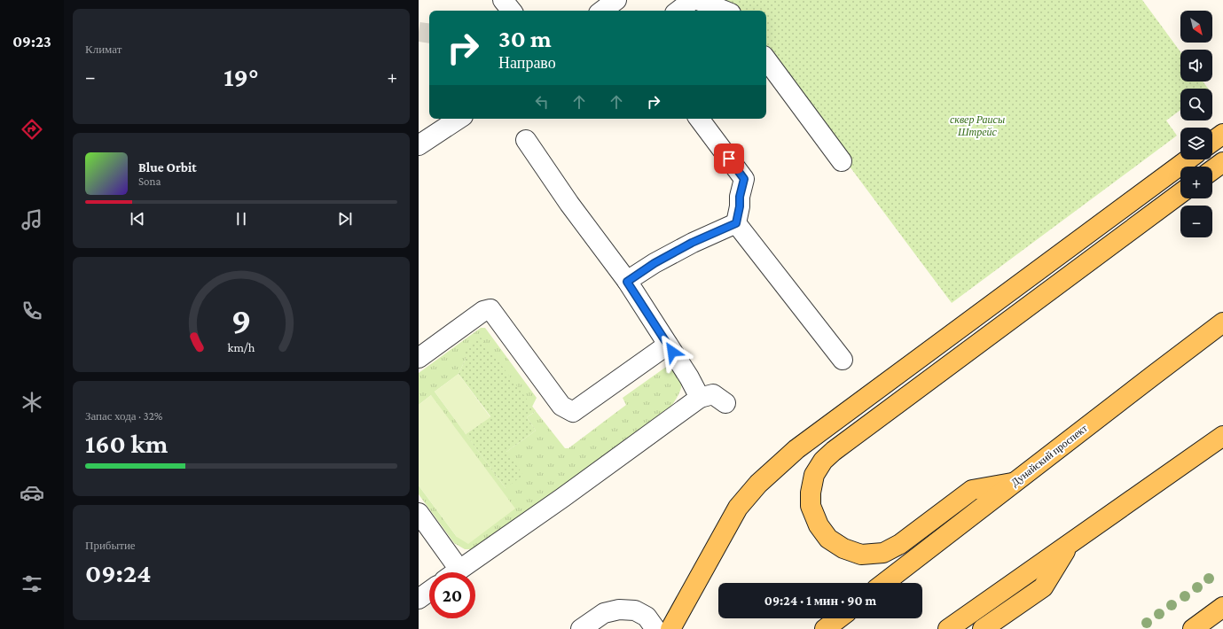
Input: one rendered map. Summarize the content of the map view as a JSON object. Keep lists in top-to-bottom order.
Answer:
{
  "streets": {
    "main road": ["Дунайский проспект"]
  },
  "parks": ["сквер Раисы Штрейс"],
  "north": "bottom right",
  "page": {
    "tabs": "09:23",
    "tile": [
      "Климат",
      ["Запас хода · 32%", "160 km"],
      ["Прибытие", "09:24"]
    ],
    "map_buttons": ["+", "−"],
    "turn": ["30 m", "Направо"],
    "heat": ["−", "19°", "+"],
    "song": ["Blue Orbit", "Sona"],
    "limit": "20",
    "trip": "09:24 · 1 мин · 90 m",
    "gauge": ["9", "km/h"]
  }
}
